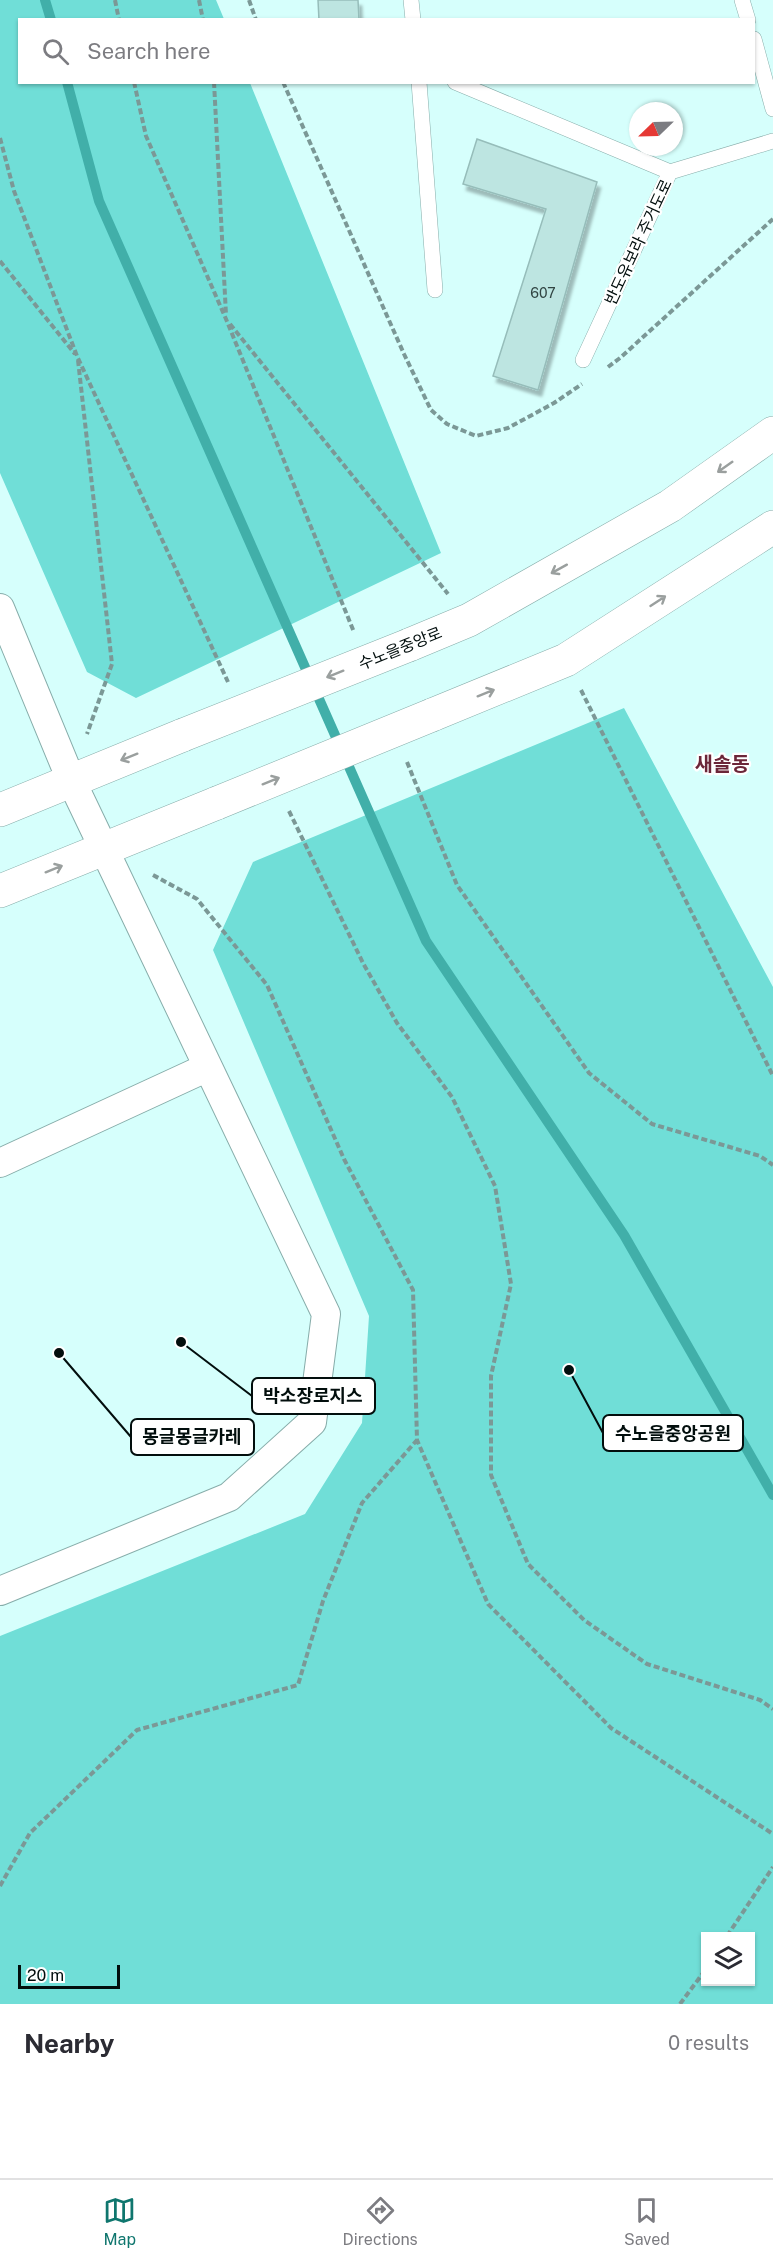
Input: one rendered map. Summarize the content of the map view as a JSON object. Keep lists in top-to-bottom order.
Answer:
{
  "streets": {
    "main road": ["수노을중앙로"],
    "lane": ["반도유보라 주거도로"]
  },
  "districts": ["새솔동"],
  "places": ["박소장로지스", "몽글몽글카레", "수노을중앙공원"],
  "house_numbers": ["607"],
  "scale_bar": "20 m",
  "north": "bottom left",
  "page": {
    "search": "Search here",
    "scale": "20 m",
    "heading": ["Nearby", "0 results"],
    "nav": ["Map", "Directions", "Saved"]
  }
}
